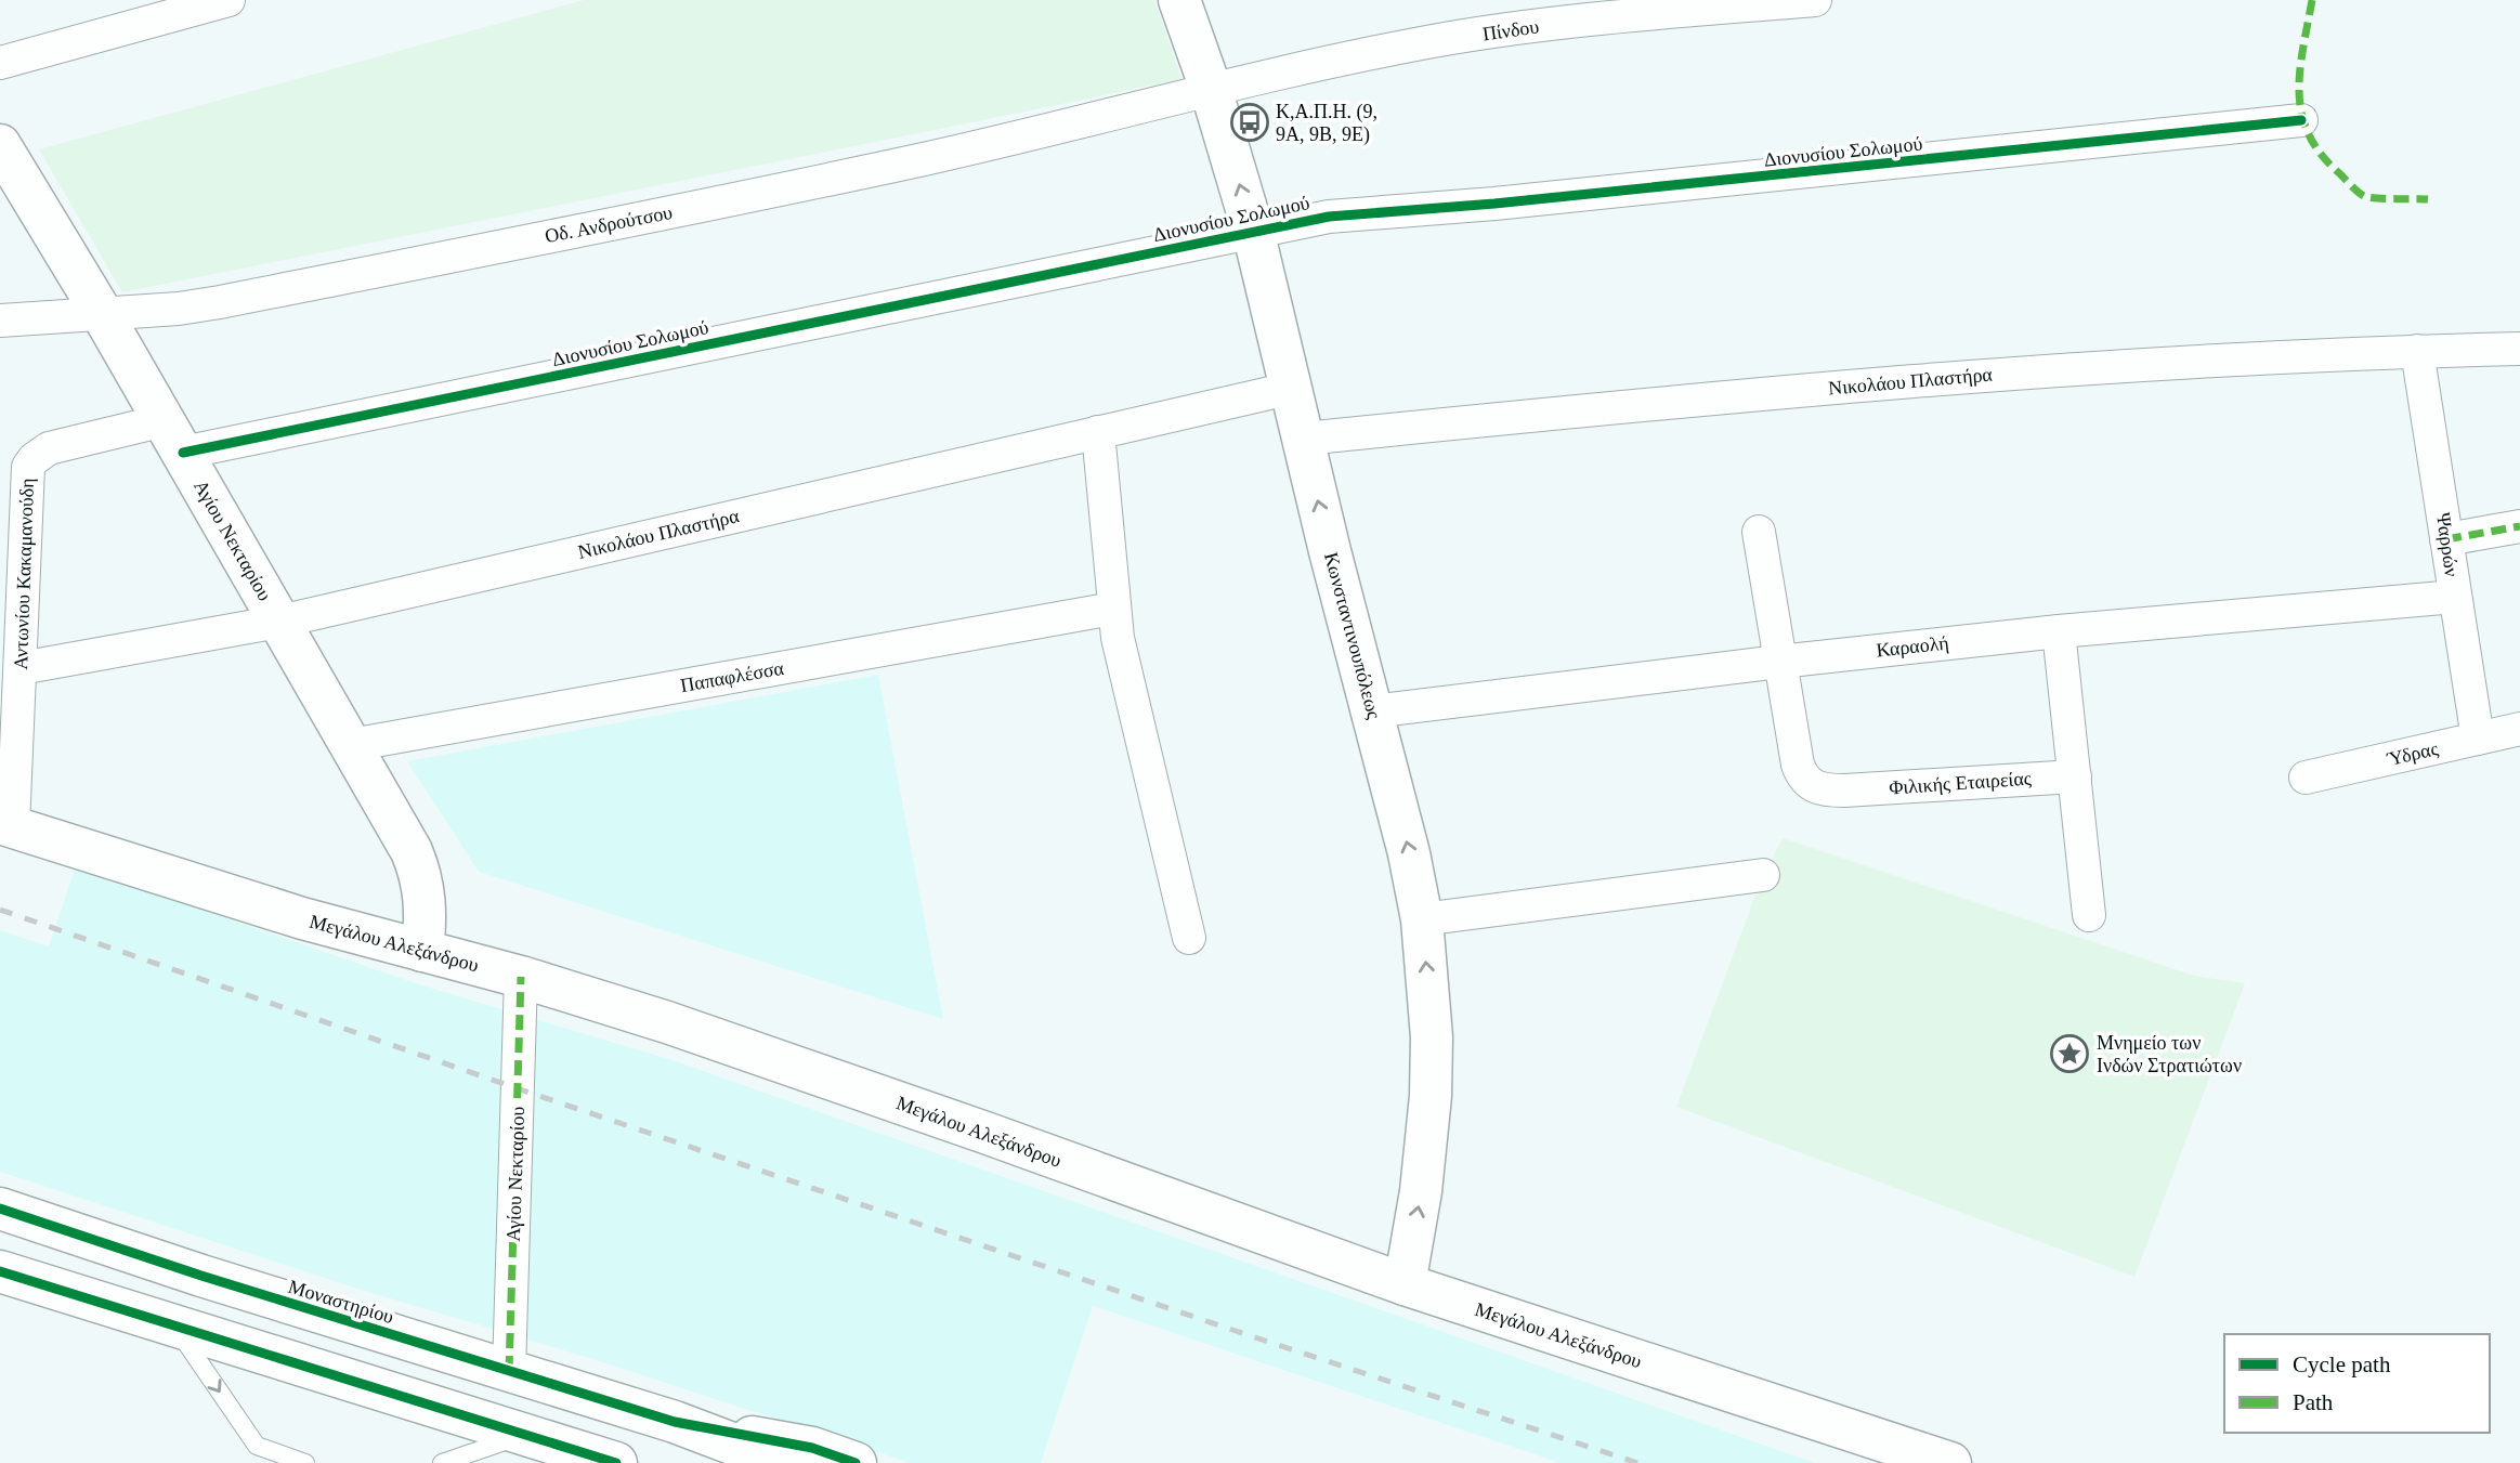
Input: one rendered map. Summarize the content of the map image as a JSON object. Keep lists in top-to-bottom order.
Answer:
{
  "streets": {
    "street": [
      "Πίνδου",
      "Διονυσίου Σολωμού",
      "Οδ. Ανδρούτσου",
      "Νικολάου Πλαστήρα",
      "Αγίου Νεκταρίου",
      "Ψαρρών",
      "Αντωνίου Κακαμανούδη",
      "Κωνσταντινουπόλεως",
      "Καραολή",
      "Παπαφλέσσα",
      "Ύδρας",
      "Φιλικής Εταιρείας",
      "Μεγάλου Αλεξάνδρου",
      "Μοναστηρίου"
    ]
  },
  "crossings": [
    ["Πίνδου", "Οδ. Ανδρούτσου"],
    ["Πίνδου", "Κωνσταντινουπόλεως"],
    ["Διονυσίου Σολωμού", "Αγίου Νεκταρίου"],
    ["Διονυσίου Σολωμού", "Αντωνίου Κακαμανούδη"],
    ["Διονυσίου Σολωμού", "Κωνσταντινουπόλεως"],
    ["Οδ. Ανδρούτσου", "Αγίου Νεκταρίου"],
    ["Οδ. Ανδρούτσου", "Κωνσταντινουπόλεως"],
    ["Νικολάου Πλαστήρα", "Αγίου Νεκταρίου"],
    ["Νικολάου Πλαστήρα", "Ψαρρών"],
    ["Νικολάου Πλαστήρα", "Αντωνίου Κακαμανούδη"],
    ["Νικολάου Πλαστήρα", "Κωνσταντινουπόλεως"],
    ["Αγίου Νεκταρίου", "Αντωνίου Κακαμανούδη"],
    ["Αγίου Νεκταρίου", "Παπαφλέσσα"],
    ["Αγίου Νεκταρίου", "Μεγάλου Αλεξάνδρου"],
    ["Αγίου Νεκταρίου", "Μοναστηρίου"],
    ["Ψαρρών", "Καραολή"],
    ["Ψαρρών", "Ύδρας"],
    ["Αντωνίου Κακαμανούδη", "Μεγάλου Αλεξάνδρου"],
    ["Κωνσταντινουπόλεως", "Καραολή"],
    ["Κωνσταντινουπόλεως", "Μεγάλου Αλεξάνδρου"],
    ["Καραολή", "Φιλικής Εταιρείας"]
  ],
  "places": {
    "bus stop": ["Κ,Α.Π.Η. (9, 9Α, 9Β, 9Ε)"],
    "place": ["Μνημείο των Ινδών Στρατιώτων"]
  },
  "legend": ["Cycle path", "Path"]
}
